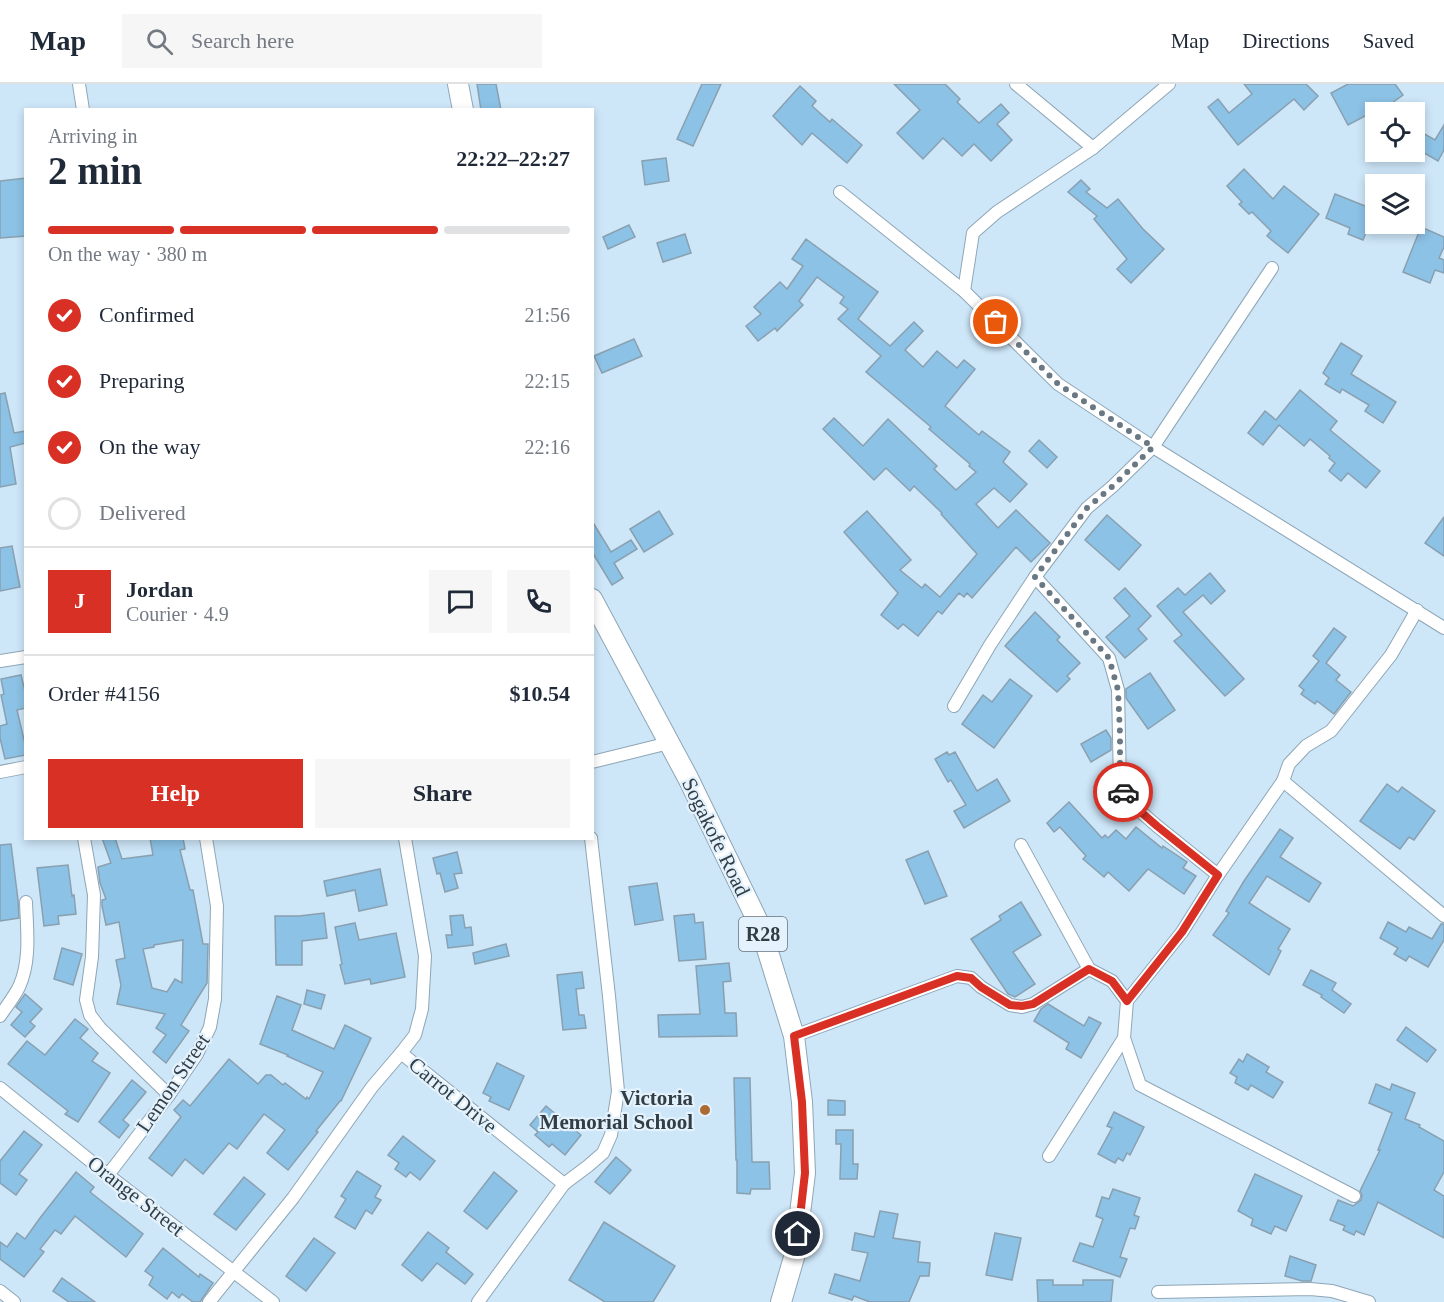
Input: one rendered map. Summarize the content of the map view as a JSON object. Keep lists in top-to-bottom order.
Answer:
{
  "streets": {
    "main road": ["Sogakofe Road", "R28"],
    "street": ["Lemon Street", "Carrot Drive", "Orange Street"]
  },
  "crossings": [
    ["Lemon Street", "Orange Street"]
  ],
  "places": ["Victoria Memorial School"],
  "page": {
    "header": "Map",
    "search": "Search here",
    "nav": ["Map", "Directions", "Saved"],
    "heading": ["2 min", "Arriving in", "22:22–22:27"],
    "panel": [
      "Jordan",
      "Courier · 4.9",
      "Order #4156",
      "$10.54"
    ],
    "bar": "On the way · 380 m",
    "list": [
      ["Confirmed", "21:56"],
      ["Preparing", "22:15"],
      ["On the way", "22:16"],
      "Delivered"
    ],
    "round": "J",
    "buttons": ["Help", "Share"]
  }
}
